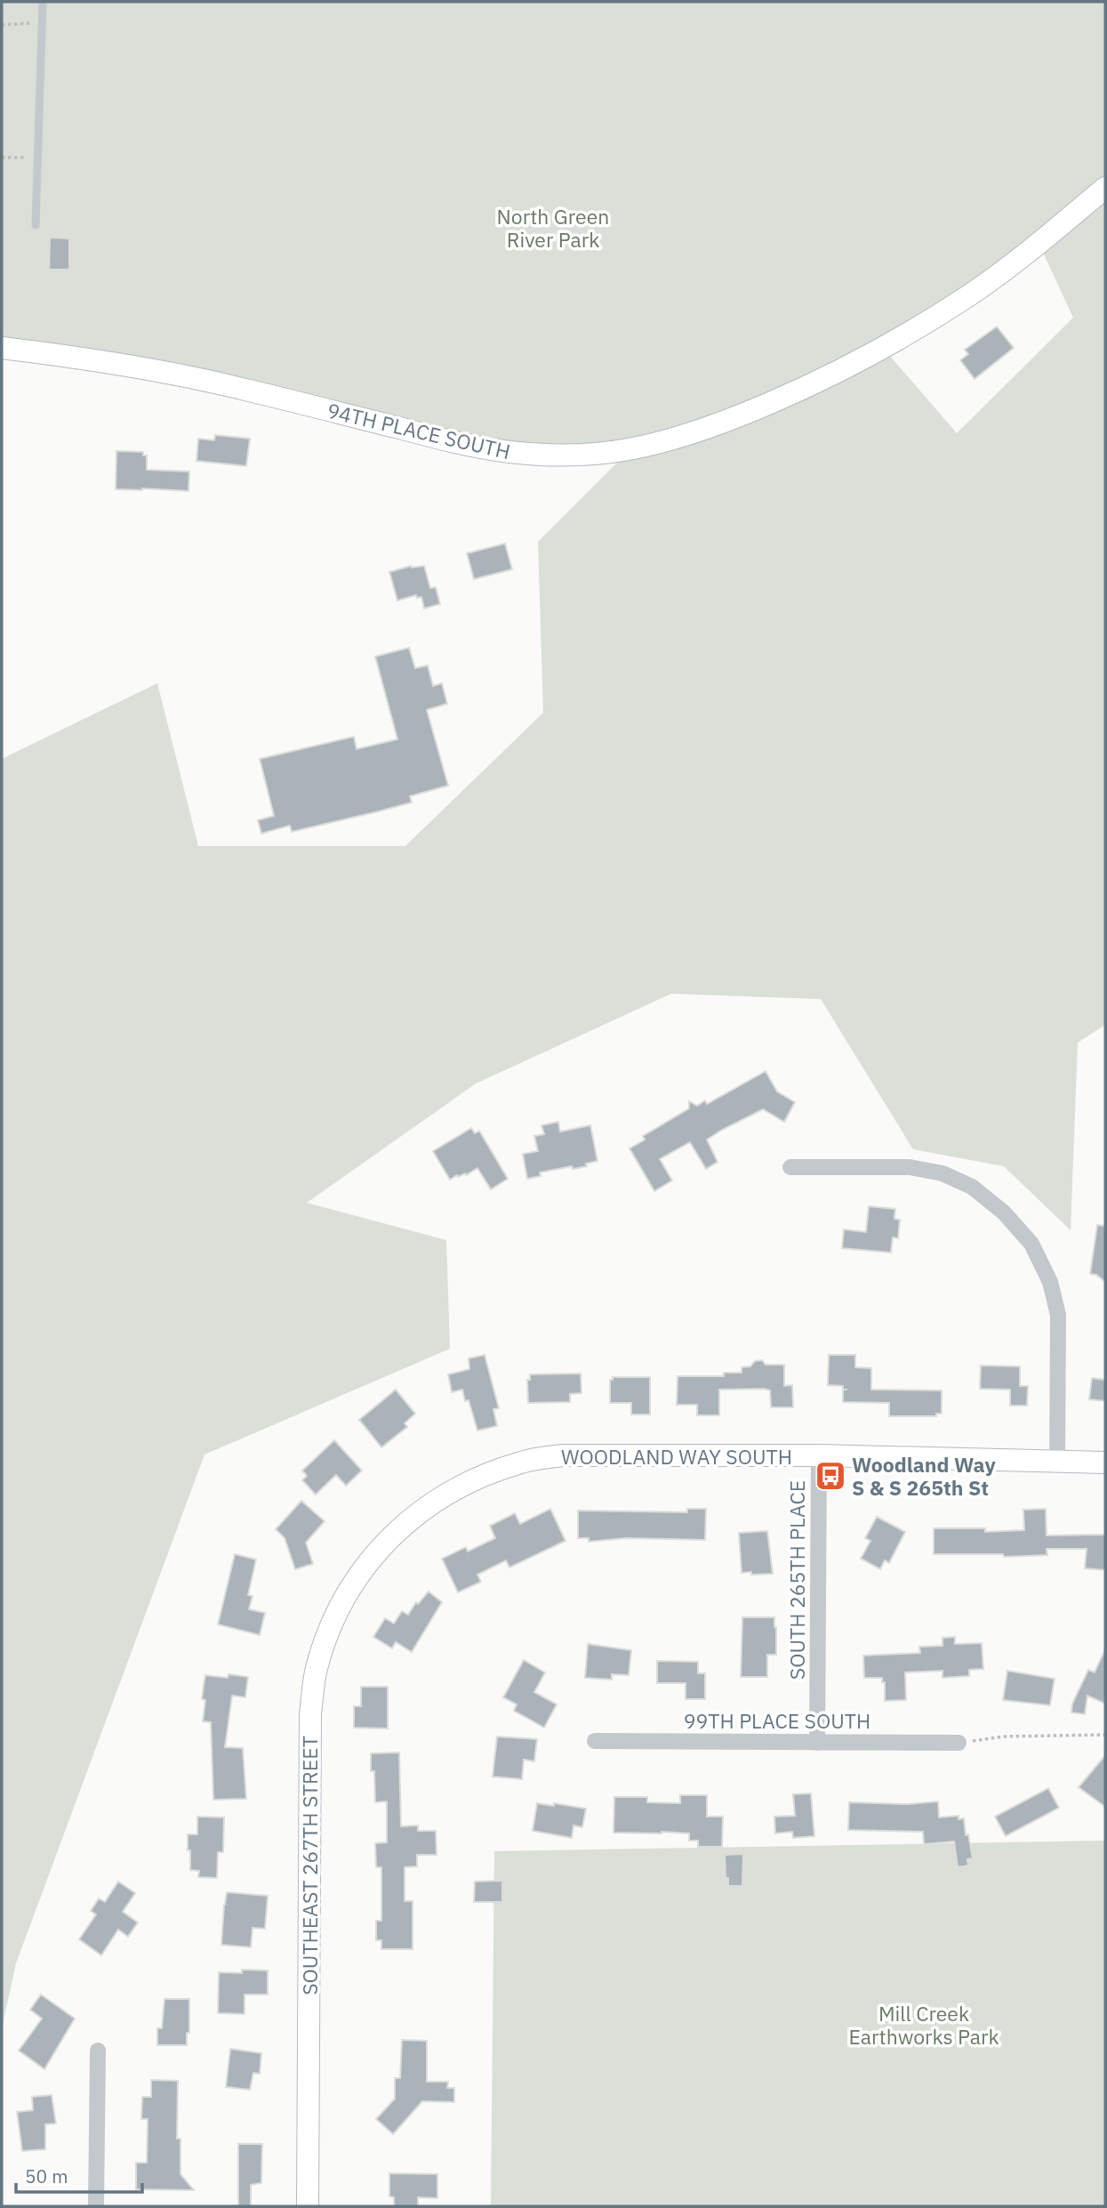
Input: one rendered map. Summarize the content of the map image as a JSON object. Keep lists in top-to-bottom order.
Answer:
{
  "streets": {
    "street": [
      "94TH PLACE SOUTH",
      "WOODLAND WAY SOUTH",
      "SOUTH 265TH PLACE",
      "99TH PLACE SOUTH",
      "SOUTHEAST 267TH STREET"
    ]
  },
  "crossings": [
    ["WOODLAND WAY SOUTH", "SOUTH 265TH PLACE"],
    ["WOODLAND WAY SOUTH", "SOUTHEAST 267TH STREET"],
    ["SOUTH 265TH PLACE", "99TH PLACE SOUTH"]
  ],
  "parks": ["North Green River Park", "Mill Creek Earthworks Park"],
  "places": {
    "bus stop": ["Woodland Way S & S 265th St"]
  },
  "scale_bar": "50 m"
}
